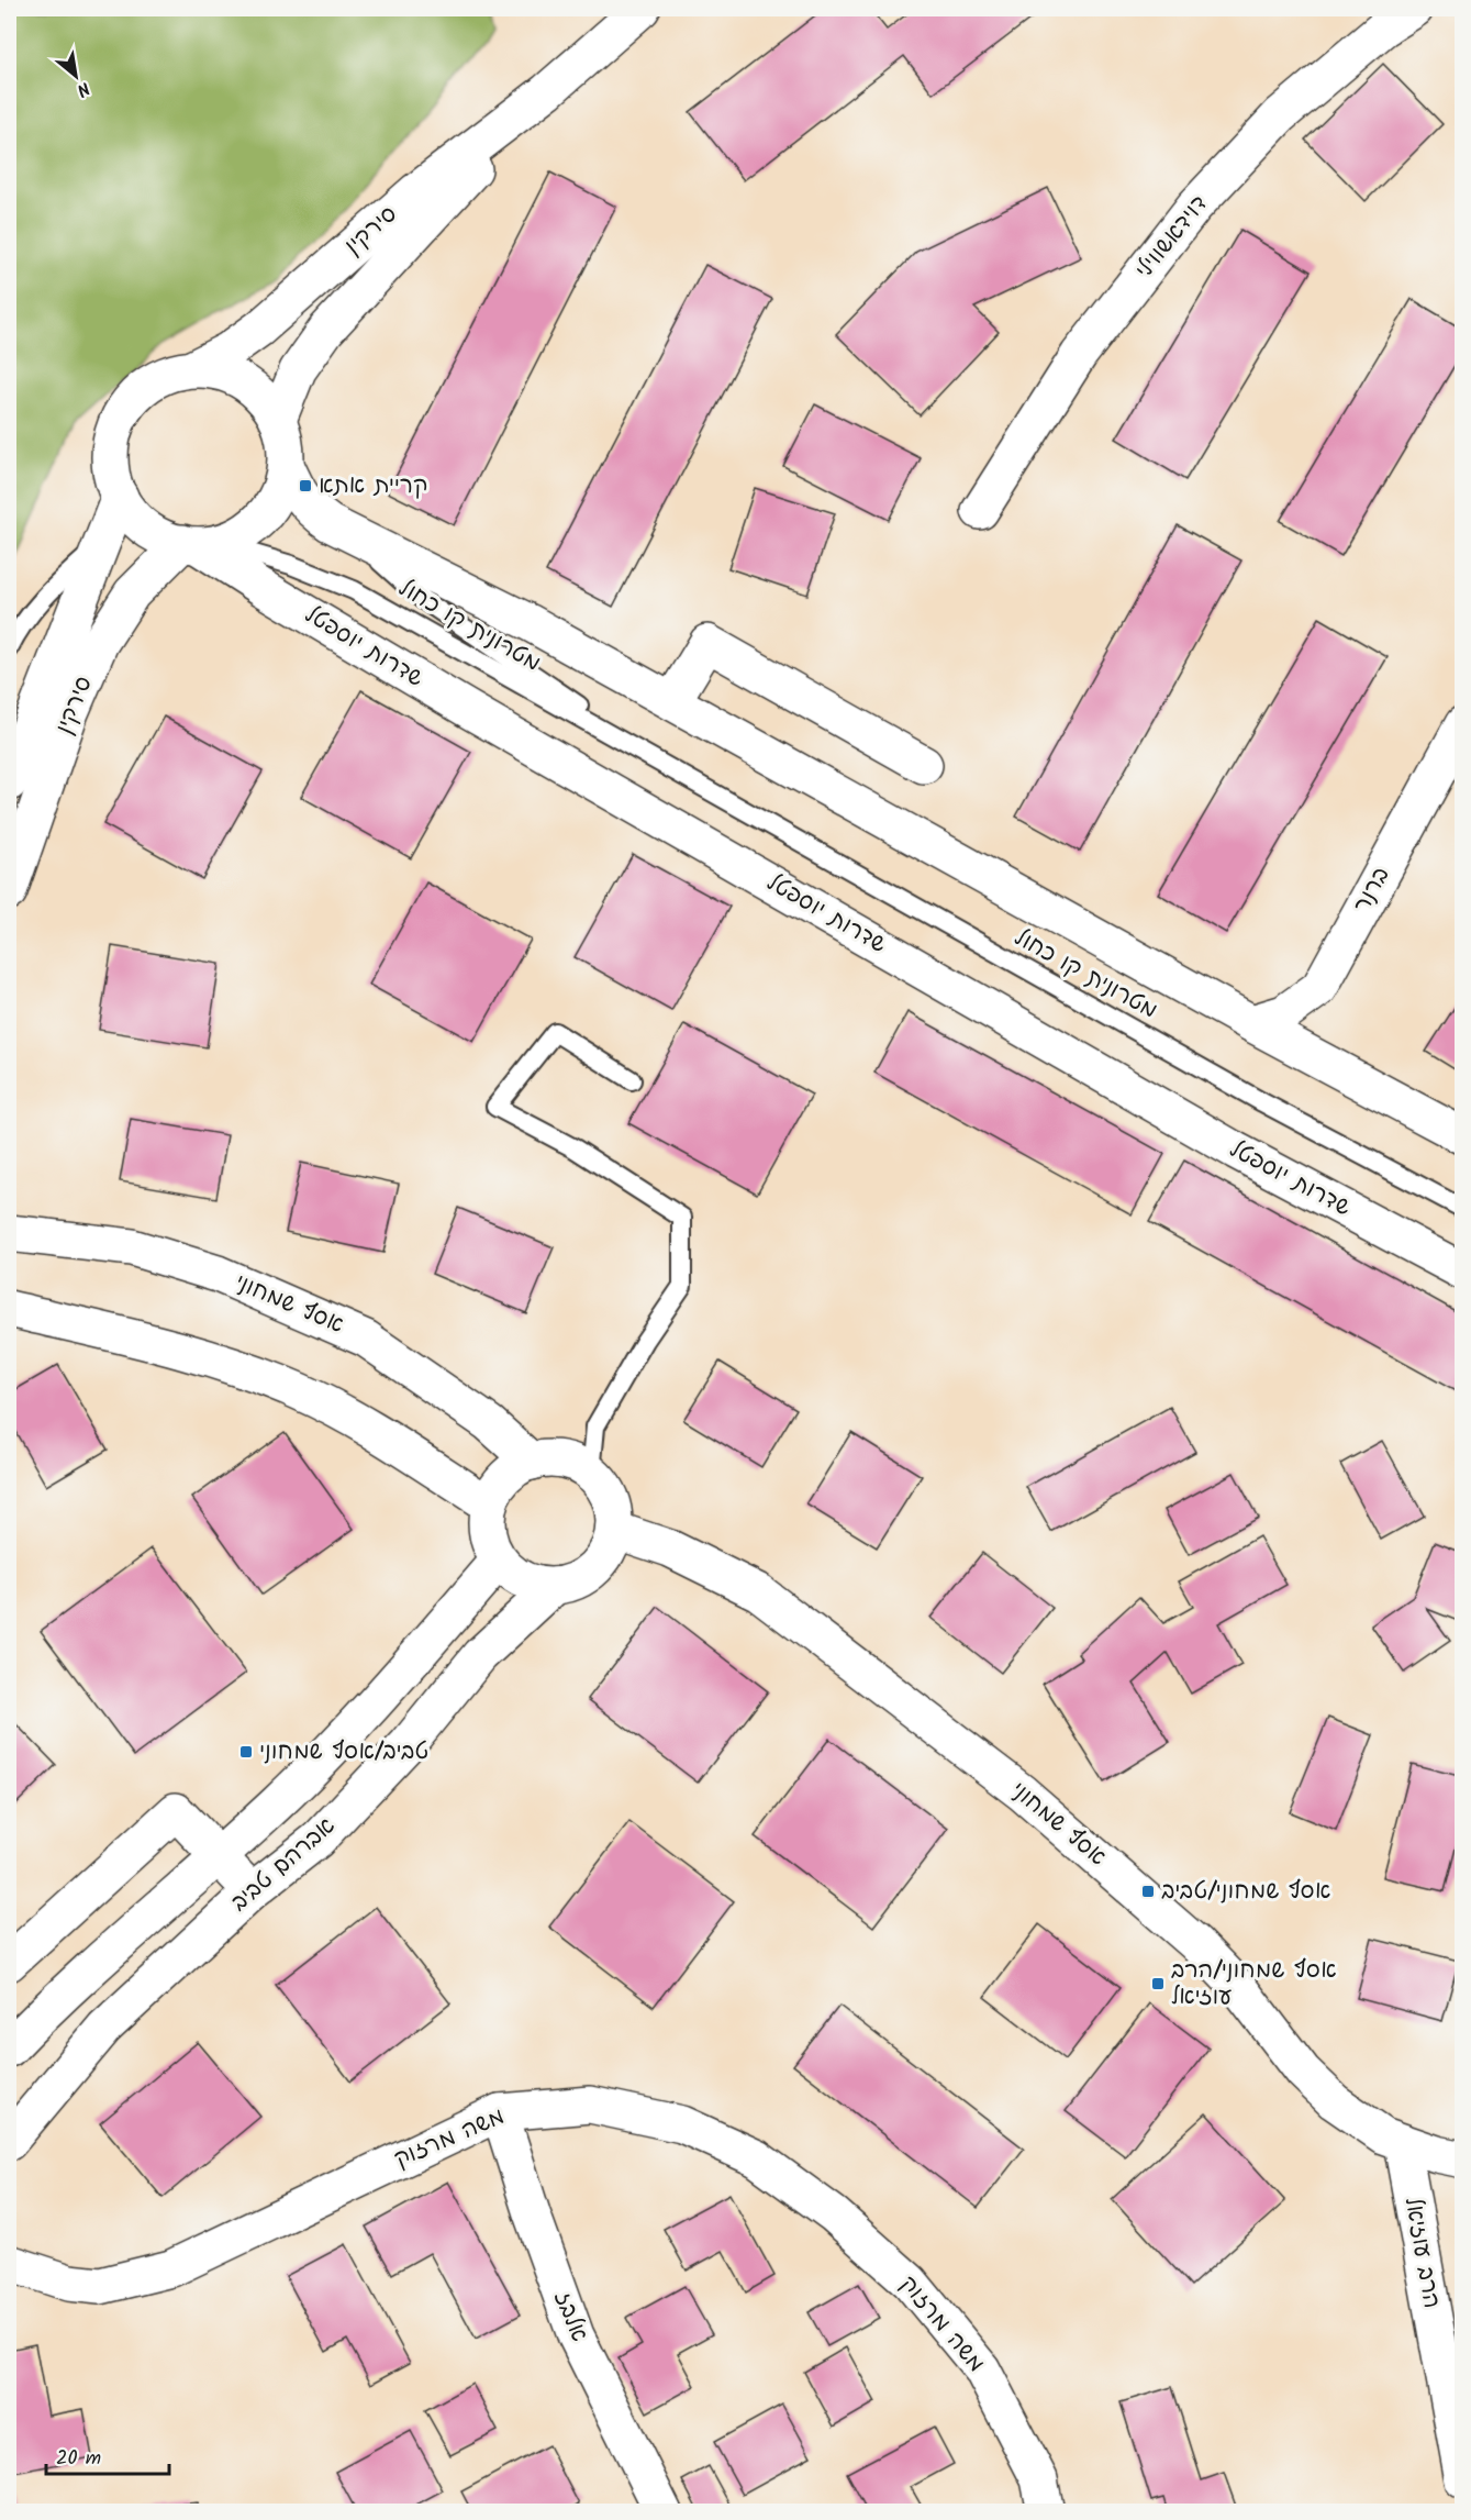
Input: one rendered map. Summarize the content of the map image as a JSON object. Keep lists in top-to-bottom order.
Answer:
{
  "streets": {
    "street": [
      "סירקין",
      "דוידאשווילי",
      "שדרות יוספטל",
      "ברנר",
      "אסף שמחוני",
      "אברהם טביב",
      "משה מרזוק",
      "הרב עוזיאל",
      "אלבז"
    ],
    "lane": ["מטרונית קו כחול"]
  },
  "crossings": [
    ["סירקין", "מטרונית קו כחול"],
    ["סירקין", "שדרות יוספטל"],
    ["מטרונית קו כחול", "שדרות יוספטל"],
    ["אסף שמחוני", "אברהם טביב"],
    ["אסף שמחוני", "הרב עוזיאל"],
    ["משה מרזוק", "אלבז"]
  ],
  "places": {
    "transit": [
      "קריית אתא",
      "טביב/אסף שמחוני",
      "אסף שמחוני/טביב",
      "אסף שמחוני/הרב עוזיאל"
    ]
  },
  "scale_bar": "20 m",
  "north": "bottom right"
}
